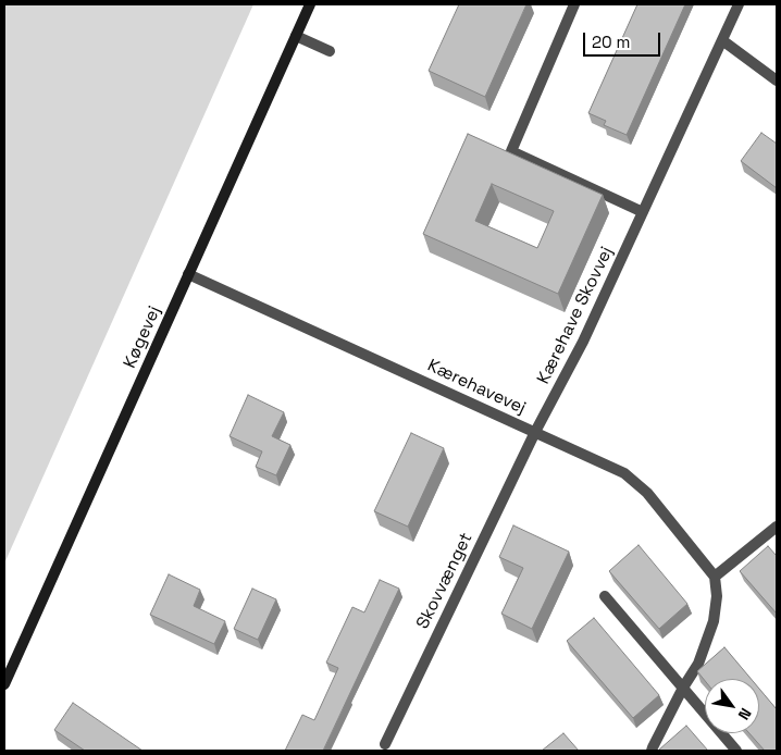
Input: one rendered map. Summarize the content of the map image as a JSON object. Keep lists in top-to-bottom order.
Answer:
{
  "streets": {
    "main road": ["Køgevej"],
    "street": ["Kærehave Skovvej", "Kærehavevej", "Skovvænget"]
  },
  "crossings": [
    ["Kærehave Skovvej", "Kærehavevej"],
    ["Kærehave Skovvej", "Skovvænget"],
    ["Køgevej", "Kærehavevej"],
    ["Kærehavevej", "Skovvænget"]
  ],
  "scale_bar": "20 m",
  "north": "bottom right"
}
